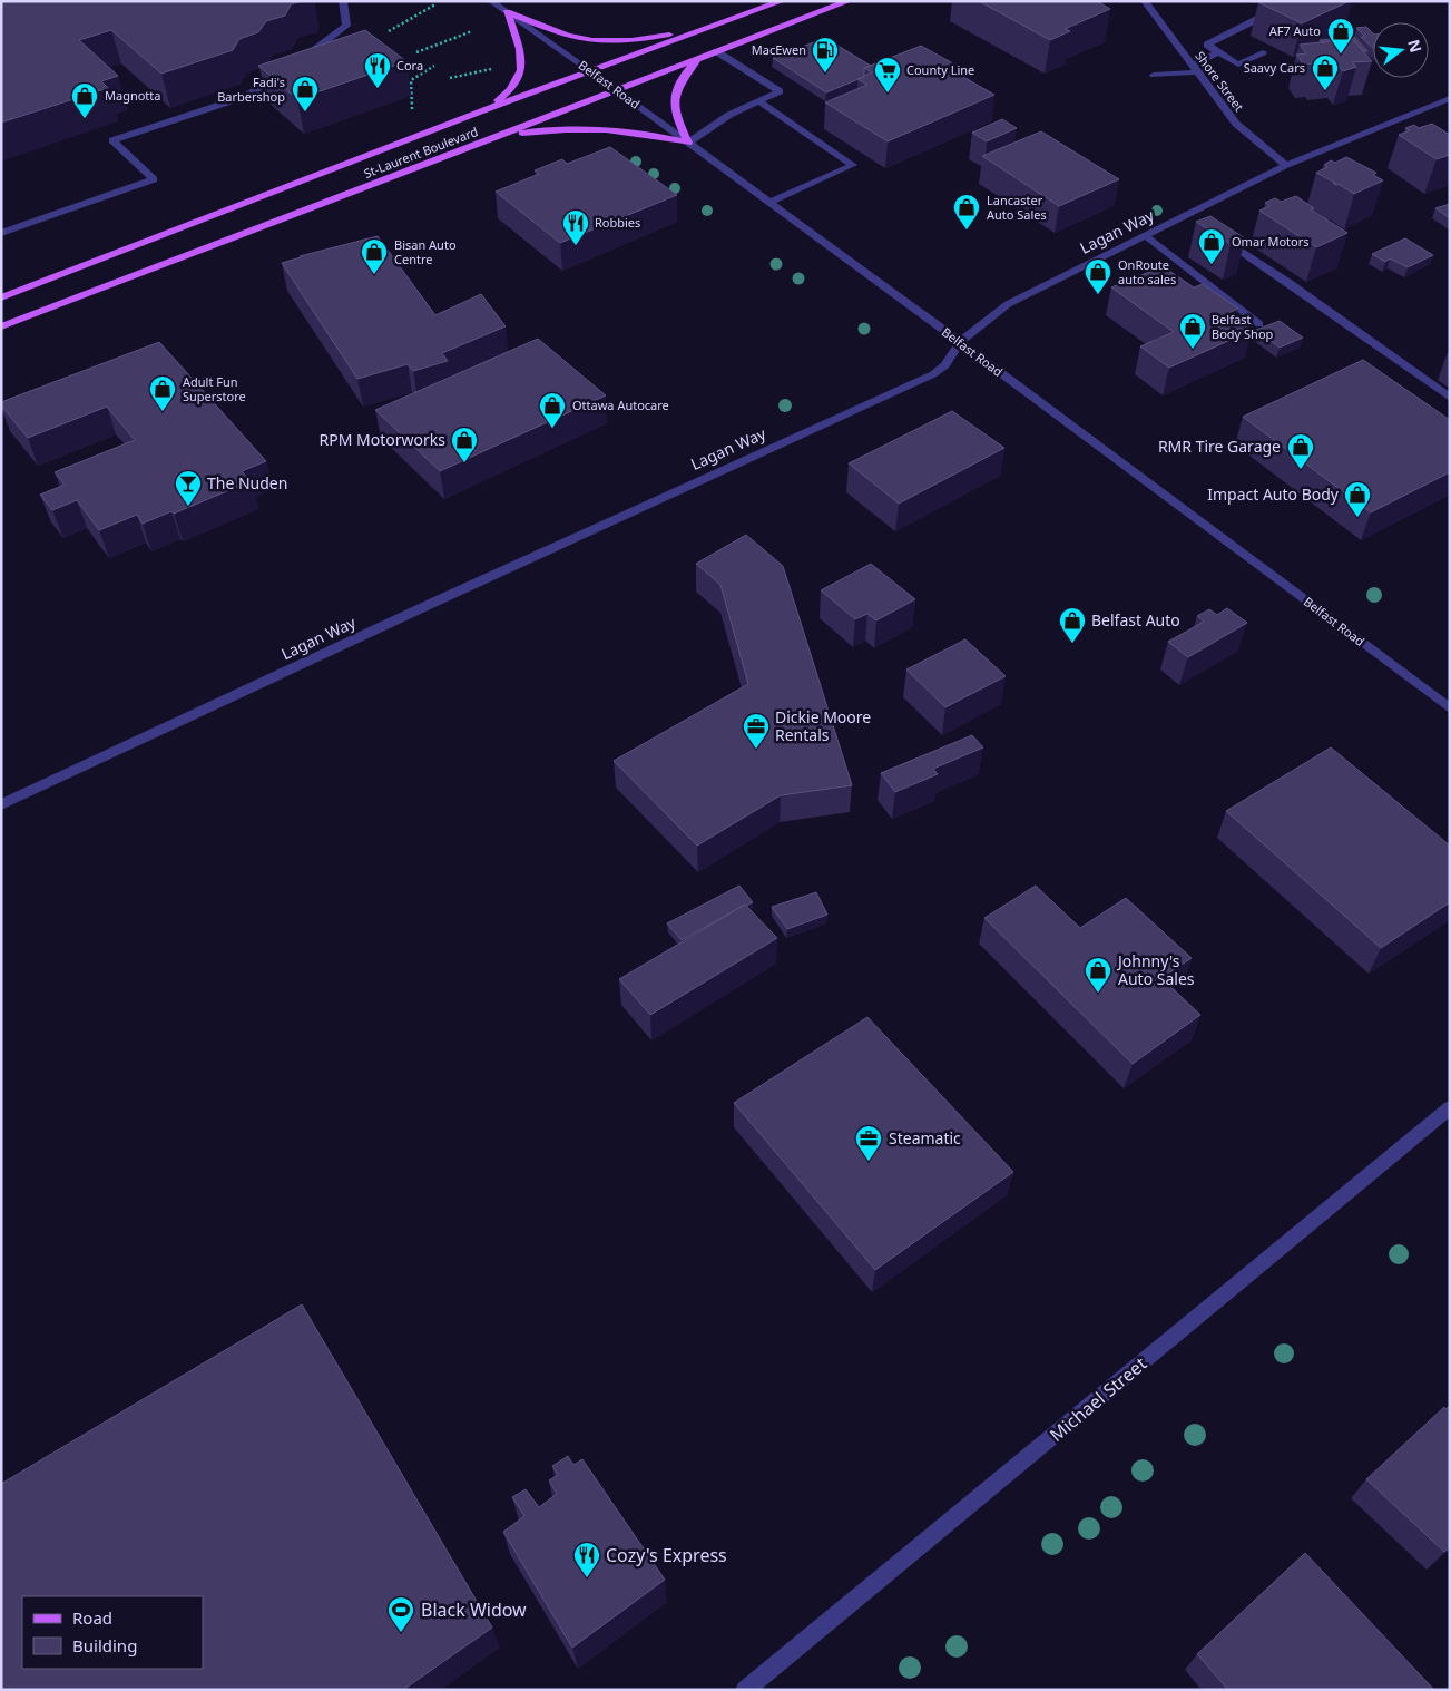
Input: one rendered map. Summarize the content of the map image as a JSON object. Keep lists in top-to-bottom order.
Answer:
{
  "streets": {
    "main road": ["St-Laurent Boulevard"],
    "street": [
      "Shore Street",
      "Belfast Road",
      "Lagan Way",
      "Michael Street"
    ]
  },
  "crossings": [
    ["Shore Street", "Lagan Way"],
    ["Belfast Road", "St-Laurent Boulevard"],
    ["Belfast Road", "Lagan Way"]
  ],
  "places": {
    "shop": [
      "AF7 Auto",
      "Saavy Cars",
      "Fadi's Barbershop",
      "Magnotta",
      "Lancaster Auto Sales",
      "Omar Motors",
      "Bisan Auto Centre",
      "OnRoute auto sales",
      "Belfast Body Shop",
      "Adult Fun Superstore",
      "Ottawa Autocare",
      "RPM Motorworks",
      "RMR Tire Garage",
      "Impact Auto Body",
      "Belfast Auto",
      "Johnny's Auto Sales"
    ],
    "fuel station": ["MacEwen"],
    "restaurant": ["Cora", "Robbies", "Cozy's Express"],
    "supermarket": ["County Line"],
    "bar": ["The Nuden"],
    "office": ["Dickie Moore Rentals", "Steamatic"],
    "sports": ["Black Widow"]
  },
  "legend": ["Road", "Building"],
  "north": "right"
}
